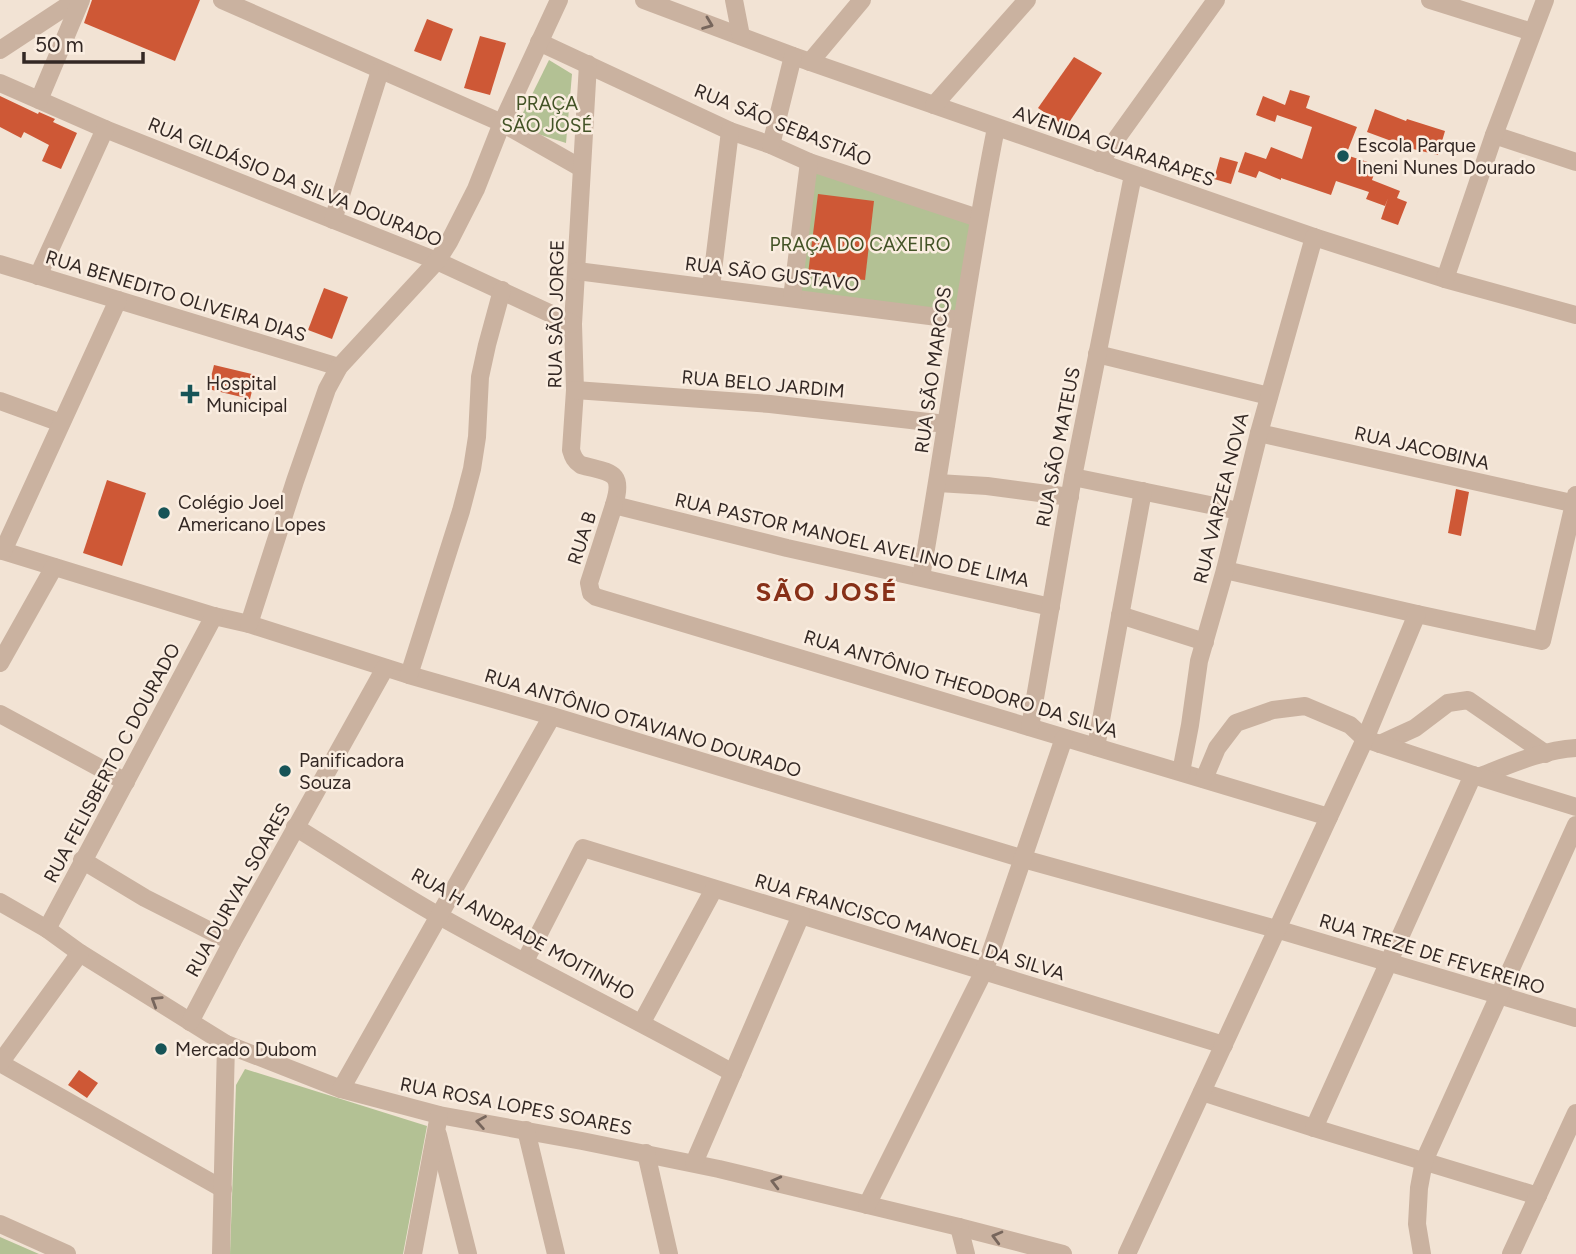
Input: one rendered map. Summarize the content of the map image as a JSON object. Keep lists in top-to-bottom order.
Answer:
{
  "streets": {
    "street": [
      "RUA SÃO SEBASTIÃO",
      "AVENIDA GUARARAPES",
      "RUA GILDÁSIO DA SILVA DOURADO",
      "RUA SÃO GUSTAVO",
      "RUA BENEDITO OLIVEIRA DIAS",
      "RUA SÃO JORGE",
      "RUA SÃO MARCOS",
      "RUA BELO JARDIM",
      "RUA SÃO MATEUS",
      "RUA JACOBINA",
      "RUA VARZEA NOVA",
      "RUA B",
      "RUA PASTOR MANOEL AVELINO DE LIMA",
      "RUA ANTÔNIO THEODORO DA SILVA",
      "RUA ANTÔNIO OTAVIANO DOURADO",
      "RUA FELISBERTO C DOURADO",
      "RUA DURVAL SOARES",
      "RUA FRANCISCO MANOEL DA SILVA",
      "RUA H ANDRADE MOITINHO",
      "RUA TREZE DE FEVEREIRO",
      "RUA ROSA LOPES SOARES"
    ]
  },
  "crossings": [
    ["RUA SÃO SEBASTIÃO", "RUA SÃO JORGE"],
    ["RUA SÃO SEBASTIÃO", "RUA SÃO MARCOS"],
    ["AVENIDA GUARARAPES", "RUA SÃO MARCOS"],
    ["AVENIDA GUARARAPES", "RUA SÃO MATEUS"],
    ["AVENIDA GUARARAPES", "RUA VARZEA NOVA"],
    ["RUA GILDÁSIO DA SILVA DOURADO", "RUA SÃO JORGE"],
    ["RUA SÃO GUSTAVO", "RUA SÃO JORGE"],
    ["RUA SÃO GUSTAVO", "RUA SÃO MARCOS"],
    ["RUA SÃO JORGE", "RUA BELO JARDIM"],
    ["RUA SÃO JORGE", "RUA B"],
    ["RUA SÃO JORGE", "RUA PASTOR MANOEL AVELINO DE LIMA"],
    ["RUA SÃO MARCOS", "RUA BELO JARDIM"],
    ["RUA SÃO MARCOS", "RUA PASTOR MANOEL AVELINO DE LIMA"],
    ["RUA SÃO MATEUS", "RUA PASTOR MANOEL AVELINO DE LIMA"],
    ["RUA SÃO MATEUS", "RUA ANTÔNIO THEODORO DA SILVA"],
    ["RUA JACOBINA", "RUA VARZEA NOVA"],
    ["RUA VARZEA NOVA", "RUA ANTÔNIO THEODORO DA SILVA"],
    ["RUA B", "RUA PASTOR MANOEL AVELINO DE LIMA"],
    ["RUA B", "RUA ANTÔNIO THEODORO DA SILVA"],
    ["RUA ANTÔNIO OTAVIANO DOURADO", "RUA FELISBERTO C DOURADO"],
    ["RUA ANTÔNIO OTAVIANO DOURADO", "RUA DURVAL SOARES"],
    ["RUA ANTÔNIO OTAVIANO DOURADO", "RUA TREZE DE FEVEREIRO"],
    ["RUA FELISBERTO C DOURADO", "RUA ROSA LOPES SOARES"],
    ["RUA DURVAL SOARES", "RUA H ANDRADE MOITINHO"],
    ["RUA DURVAL SOARES", "RUA ROSA LOPES SOARES"],
    ["RUA FRANCISCO MANOEL DA SILVA", "RUA H ANDRADE MOITINHO"]
  ],
  "districts": ["SÃO JOSÉ"],
  "parks": ["PRAÇA SÃO JOSÉ", "PRAÇA DO CAXEIRO"],
  "places": {
    "other": [
      "Escola Parque Ineni Nunes Dourado",
      "Colégio Joel Americano Lopes",
      "Panificadora Souza",
      "Mercado Dubom"
    ],
    "health": ["Hospital Municipal"]
  },
  "scale_bar": "50 m"
}
